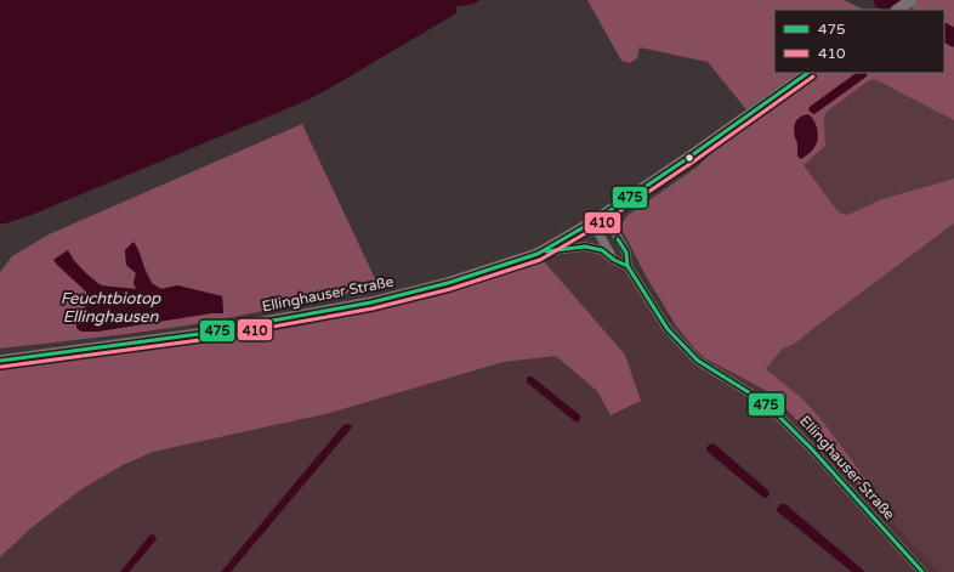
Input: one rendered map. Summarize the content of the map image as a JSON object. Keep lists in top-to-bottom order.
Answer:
{
  "streets": {
    "main road": ["Ellinghauser Straße"]
  },
  "water": ["Feuchtbiotop Ellinghausen"],
  "lines": ["transit line 475", "transit line 410"],
  "legend": ["475", "410"]
}
